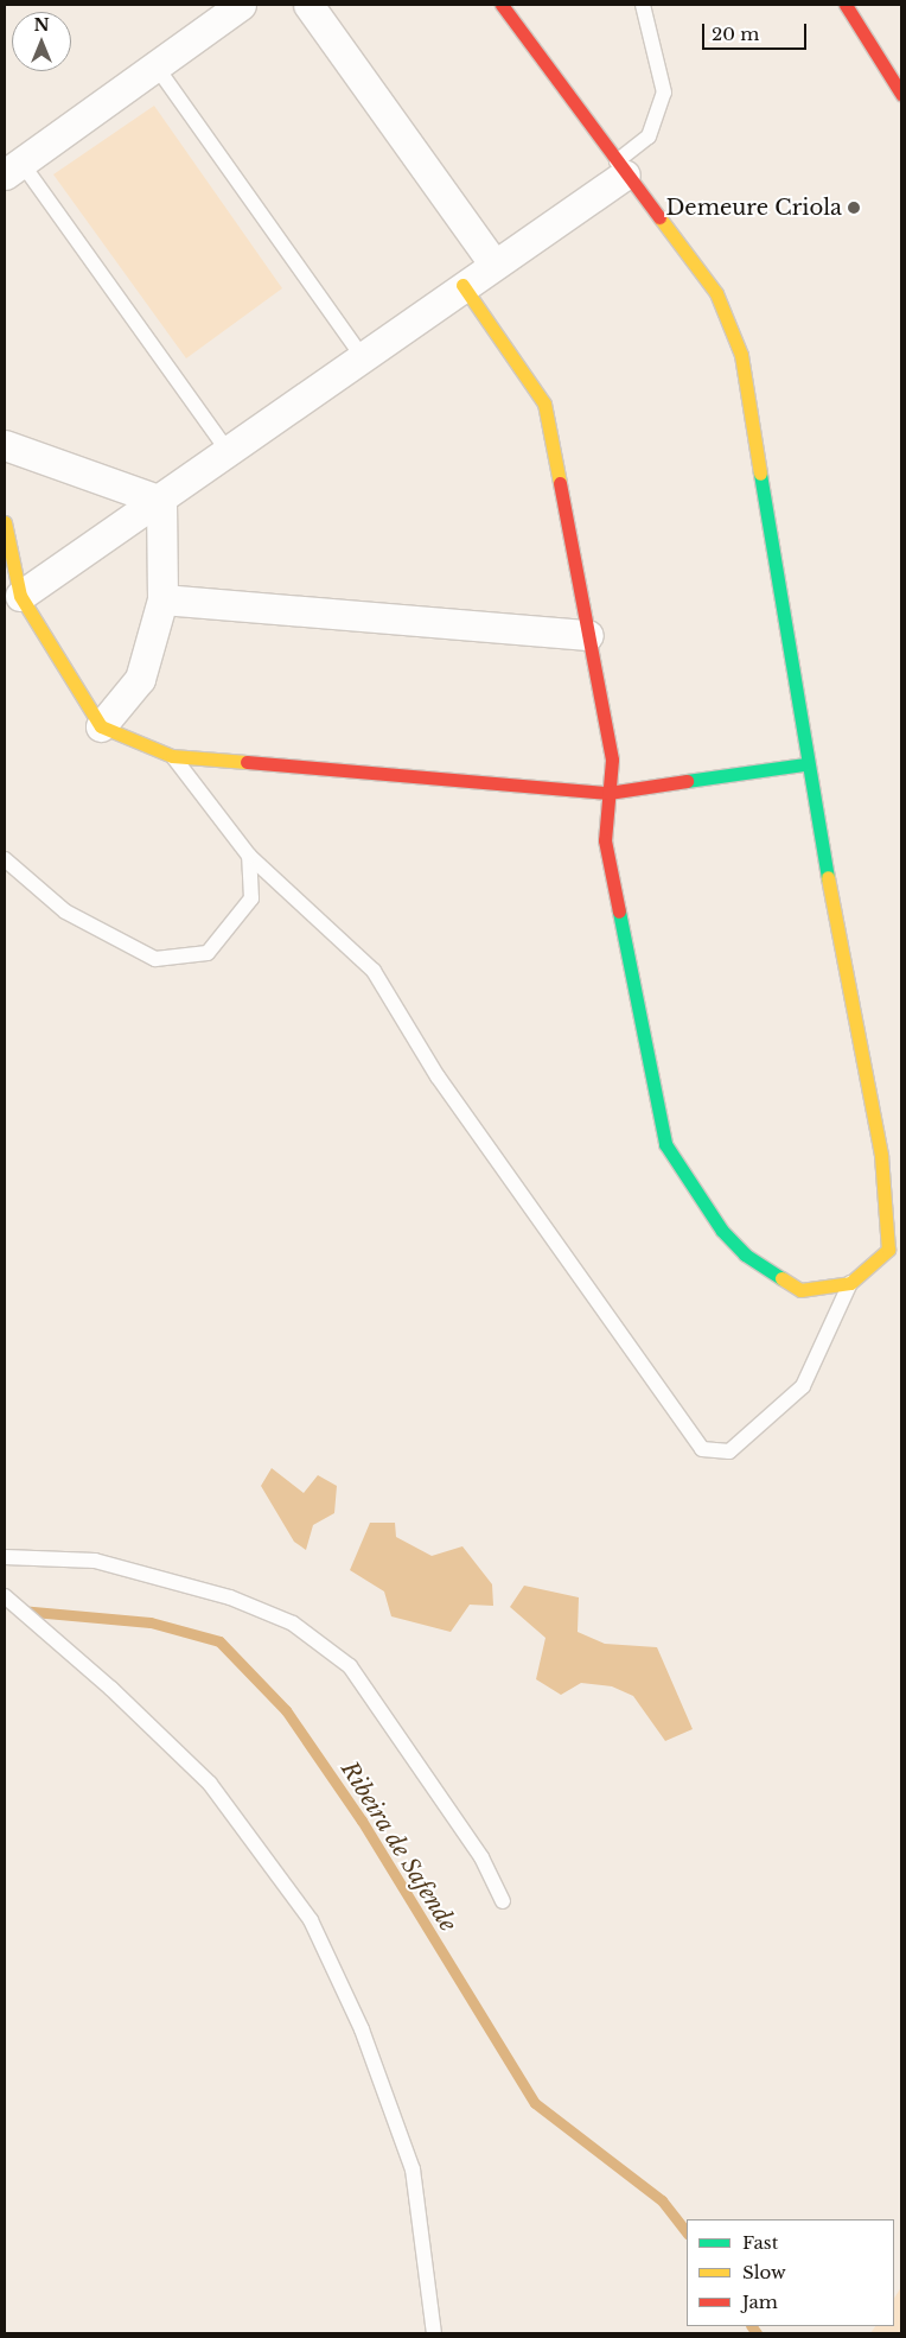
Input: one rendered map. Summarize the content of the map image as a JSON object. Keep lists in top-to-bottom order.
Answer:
{
  "water": ["Ribeira de Safende"],
  "places": ["Demeure Criola"],
  "legend": ["Fast", "Slow", "Jam"],
  "scale_bar": "20 m",
  "north": "top"
}
